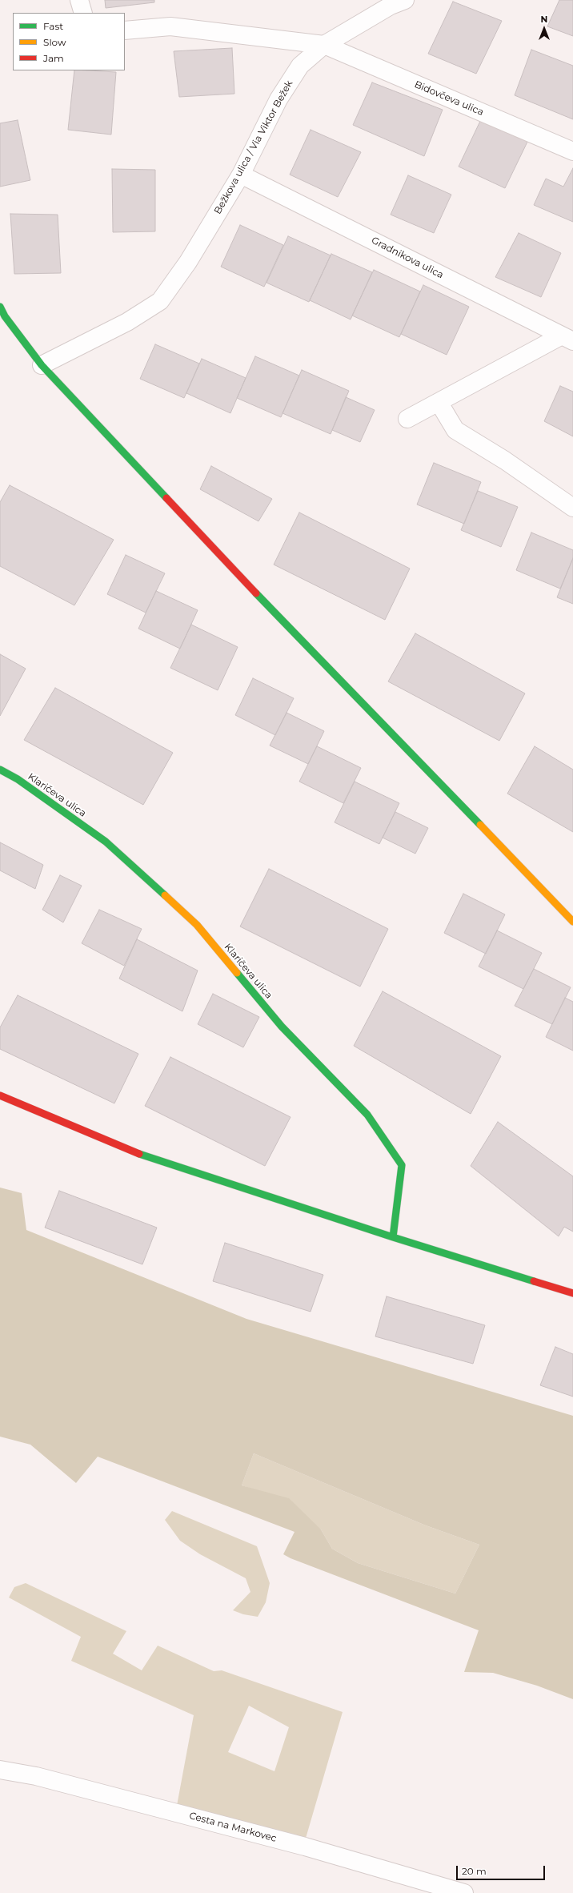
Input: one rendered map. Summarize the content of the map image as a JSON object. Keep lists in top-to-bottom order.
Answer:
{
  "streets": {
    "street": [
      "Bidovčeva ulica",
      "Bežkova ulica / Via Viktor Bežek",
      "Gradnikova ulica",
      "Klaričeva ulica",
      "Cesta na Markovec"
    ]
  },
  "crossings": [
    ["Bidovčeva ulica", "Bežkova ulica / Via Viktor Bežek"],
    ["Bežkova ulica / Via Viktor Bežek", "Gradnikova ulica"]
  ],
  "legend": ["Fast", "Slow", "Jam"],
  "scale_bar": "20 m",
  "north": "top"
}
